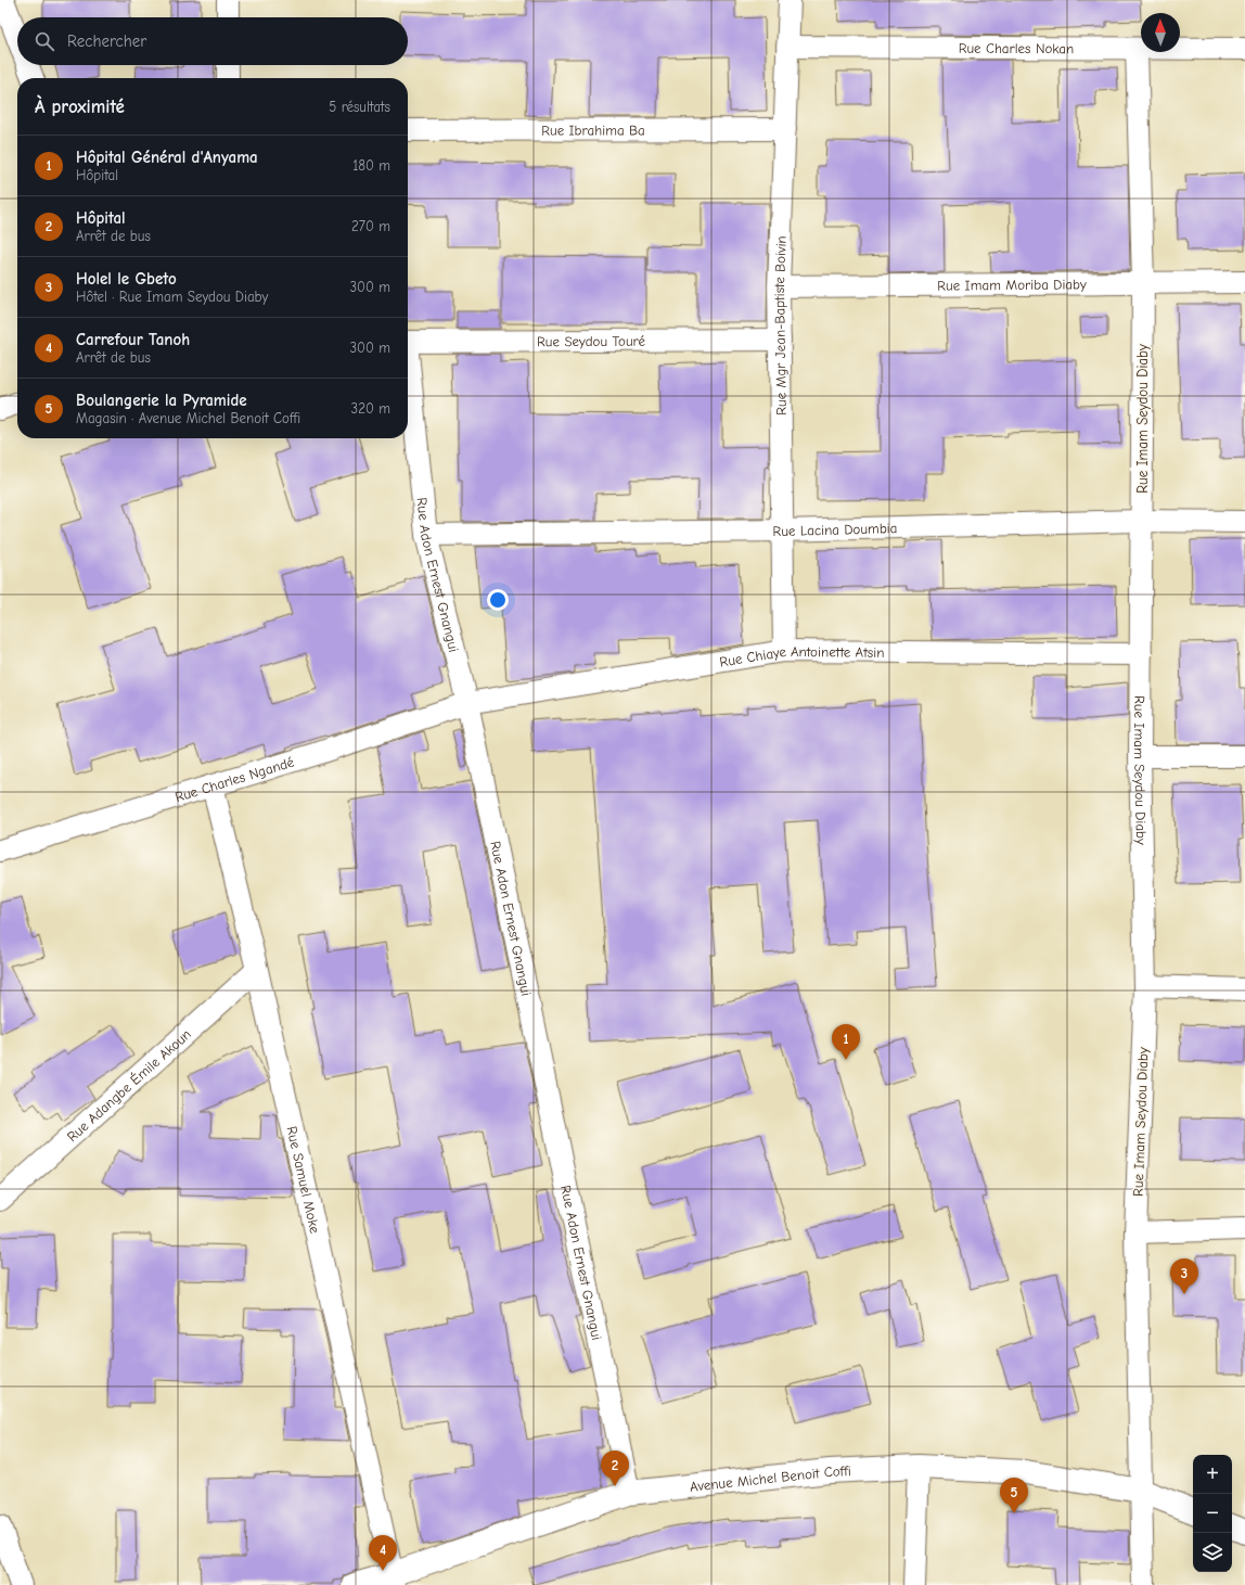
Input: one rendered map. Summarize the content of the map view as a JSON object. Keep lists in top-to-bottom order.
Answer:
{
  "streets": {
    "street": [
      "Rue Charles Nokan",
      "Rue Ibrahima Ba",
      "Rue Imam Moriba Diaby",
      "Rue Mgr Jean-Baptiste Boivin",
      "Rue Seydou Touré",
      "Rue Imam Seydou Diaby",
      "Rue Lacina Doumbia",
      "Rue Adon Ernest Gnangui",
      "Rue Chiaye Antoinette Atsin",
      "Rue Charles Ngandé",
      "Rue Adangbe Émile Akoun",
      "Rue Samuel Moke",
      "Avenue Michel Benoit Coffi"
    ]
  },
  "crossings": [
    ["Rue Charles Nokan", "Rue Mgr Jean-Baptiste Boivin"],
    ["Rue Charles Nokan", "Rue Imam Seydou Diaby"],
    ["Rue Ibrahima Ba", "Rue Mgr Jean-Baptiste Boivin"],
    ["Rue Imam Moriba Diaby", "Rue Mgr Jean-Baptiste Boivin"],
    ["Rue Imam Moriba Diaby", "Rue Imam Seydou Diaby"],
    ["Rue Mgr Jean-Baptiste Boivin", "Rue Seydou Touré"],
    ["Rue Mgr Jean-Baptiste Boivin", "Rue Lacina Doumbia"],
    ["Rue Mgr Jean-Baptiste Boivin", "Rue Chiaye Antoinette Atsin"],
    ["Rue Imam Seydou Diaby", "Rue Lacina Doumbia"],
    ["Rue Imam Seydou Diaby", "Rue Chiaye Antoinette Atsin"],
    ["Rue Imam Seydou Diaby", "Avenue Michel Benoit Coffi"],
    ["Rue Lacina Doumbia", "Rue Adon Ernest Gnangui"],
    ["Rue Adon Ernest Gnangui", "Rue Chiaye Antoinette Atsin"],
    ["Rue Adon Ernest Gnangui", "Rue Charles Ngandé"],
    ["Rue Adon Ernest Gnangui", "Avenue Michel Benoit Coffi"],
    ["Rue Chiaye Antoinette Atsin", "Rue Charles Ngandé"],
    ["Rue Charles Ngandé", "Rue Samuel Moke"],
    ["Rue Adangbe Émile Akoun", "Rue Samuel Moke"],
    ["Rue Samuel Moke", "Avenue Michel Benoit Coffi"]
  ],
  "north": "top",
  "page": {
    "search": "Rechercher",
    "heading": ["À proximité", "5 résultats"],
    "list": [
      {
        "mark": "1",
        "name": "Hôpital Général d'Anyama",
        "note": "Hôpital",
        "value": "180 m"
      },
      {
        "mark": "2",
        "name": "Hôpital",
        "note": "Arrêt de bus",
        "value": "270 m"
      },
      {
        "mark": "3",
        "name": "Holel le Gbeto",
        "note": "Hôtel · Rue Imam Seydou Diaby",
        "value": "300 m"
      },
      {
        "mark": "4",
        "name": "Carrefour Tanoh",
        "note": "Arrêt de bus",
        "value": "300 m"
      },
      {
        "mark": "5",
        "name": "Boulangerie la Pyramide",
        "note": "Magasin · Avenue Michel Benoit Coffi",
        "value": "320 m"
      }
    ],
    "pins": [
      "1",
      "3",
      "2",
      "5",
      "4"
    ],
    "map_buttons": ["+", "−"]
  }
}
